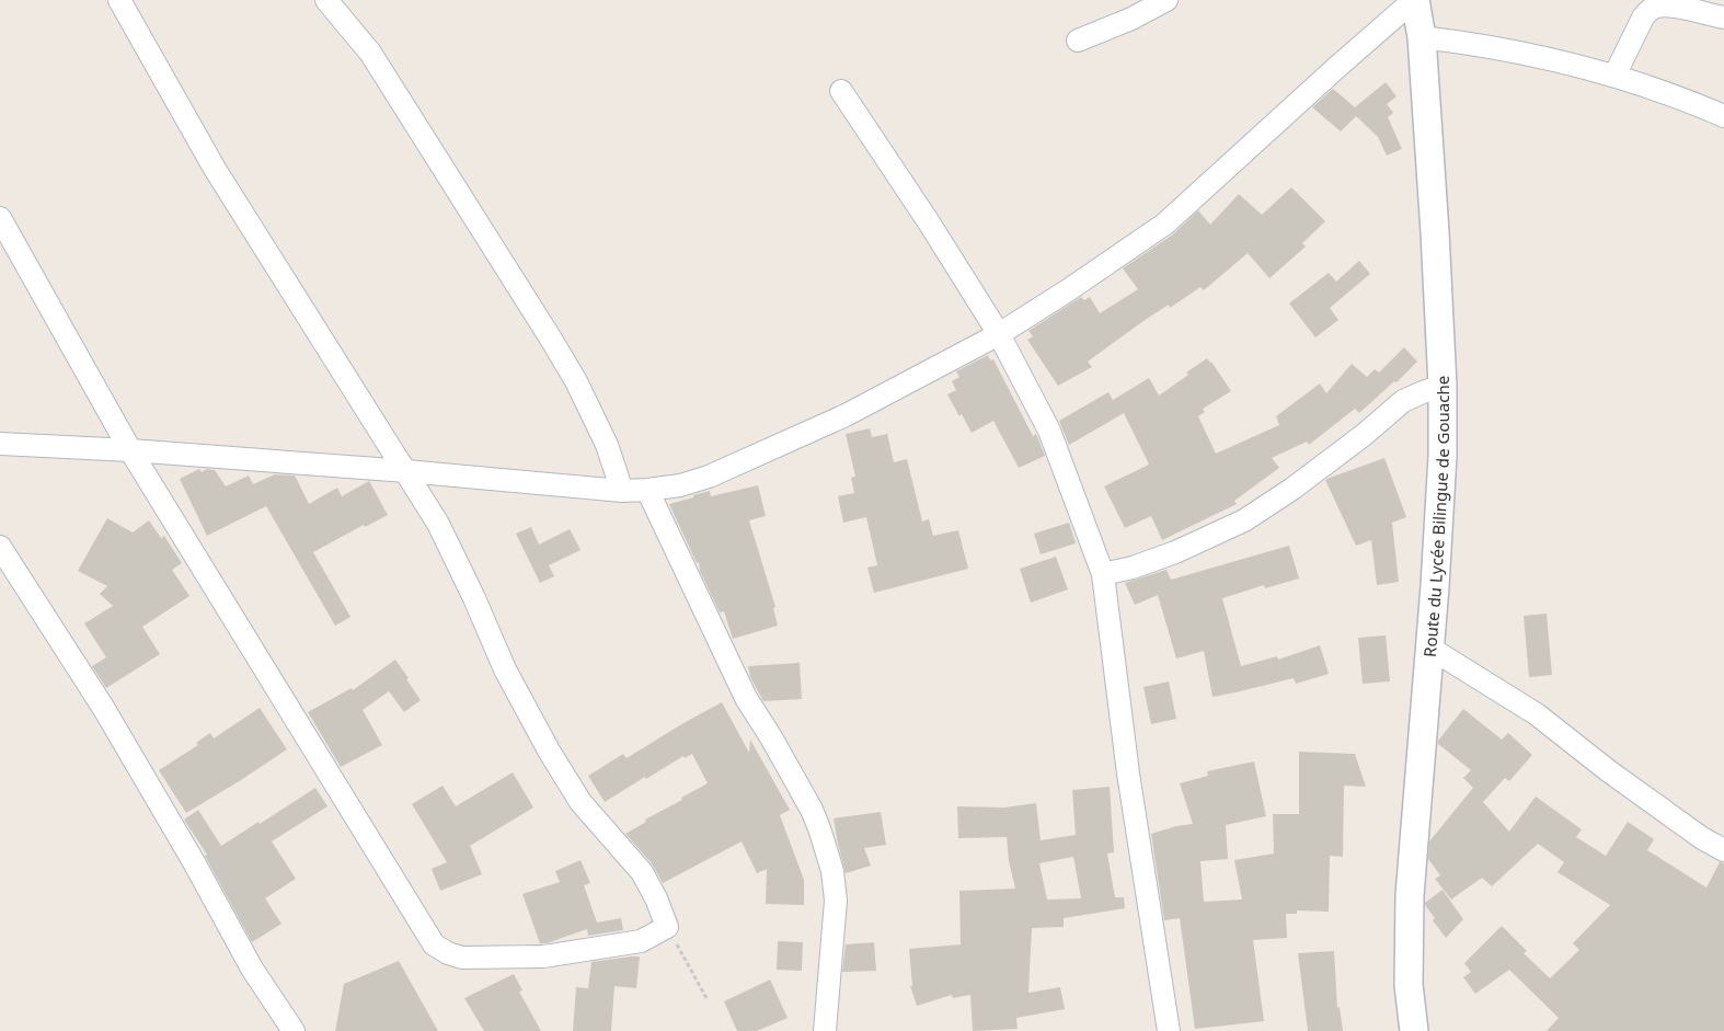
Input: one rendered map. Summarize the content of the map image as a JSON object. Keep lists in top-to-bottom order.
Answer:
{
  "streets": {
    "street": ["Route du Lycée Bilingue de Gouache"]
  }
}
